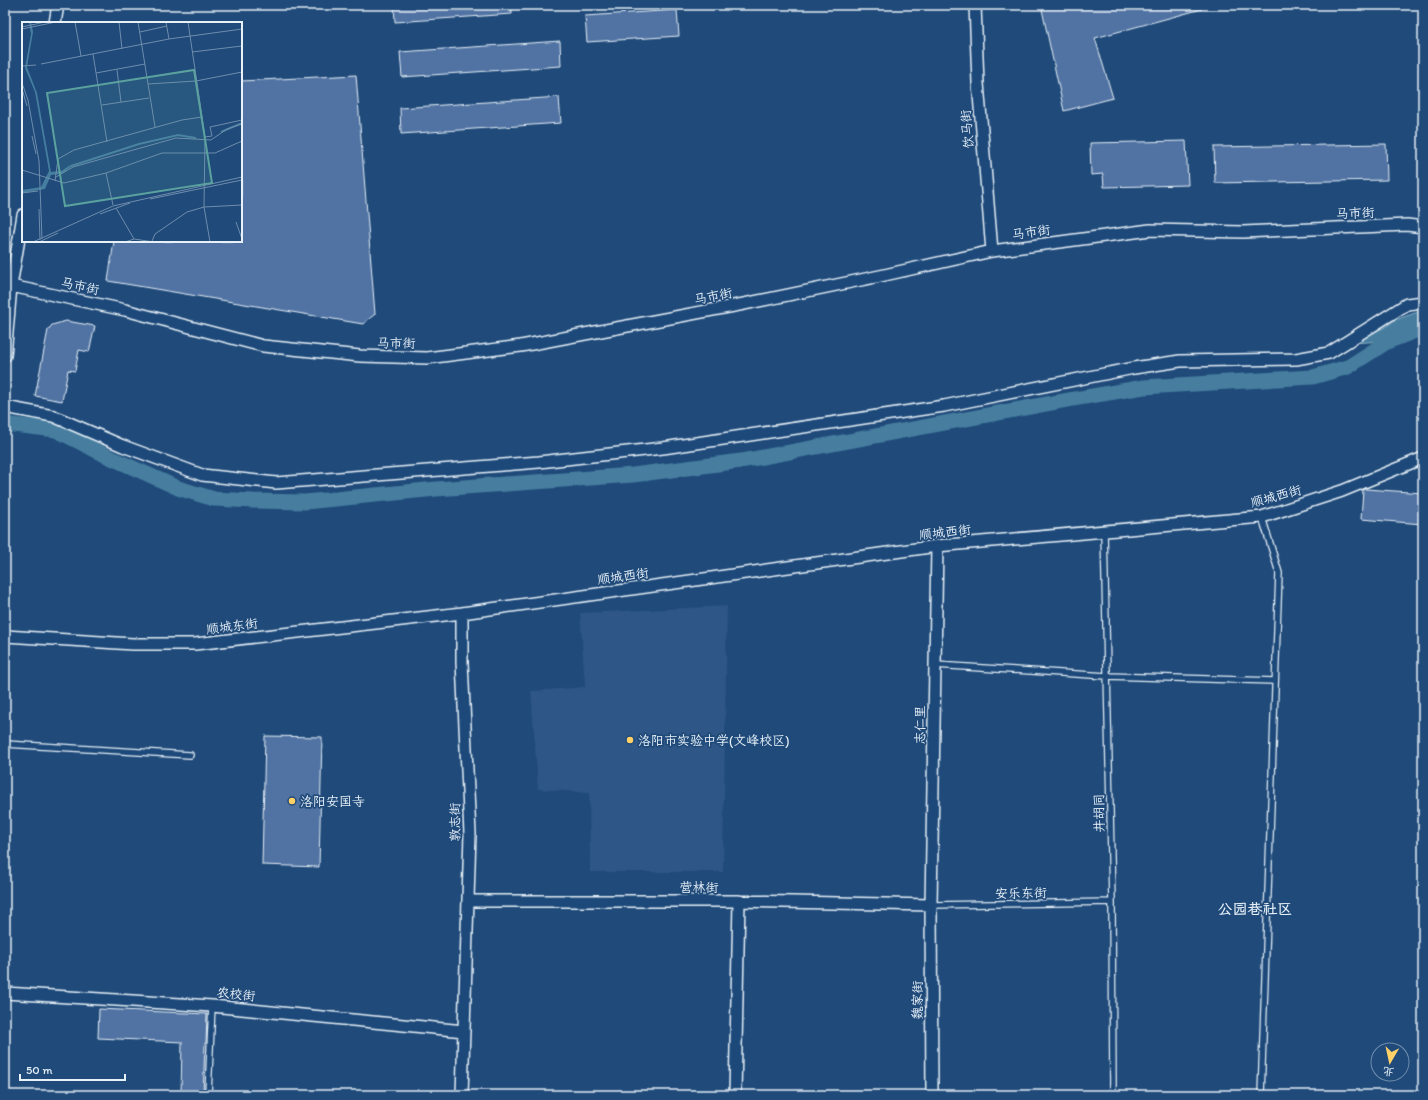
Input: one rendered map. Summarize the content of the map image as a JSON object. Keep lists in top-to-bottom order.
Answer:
{
  "streets": {
    "street": [
      "饮马街",
      "马市街",
      "顺城西街",
      "顺城东街",
      "志仁里",
      "敦志街",
      "营林街",
      "农校街",
      "魏家街"
    ],
    "lane": ["井胡同", "安乐东街"]
  },
  "crossings": [
    ["饮马街", "马市街"],
    ["顺城西街", "顺城东街"],
    ["顺城西街", "志仁里"],
    ["顺城西街", "井胡同"],
    ["顺城西街", "敦志街"],
    ["顺城东街", "敦志街"],
    ["志仁里", "营林街"],
    ["志仁里", "安乐东街"],
    ["志仁里", "魏家街"],
    ["井胡同", "安乐东街"],
    ["敦志街", "营林街"],
    ["敦志街", "农校街"],
    ["营林街", "安乐东街"],
    ["营林街", "魏家街"],
    ["安乐东街", "魏家街"]
  ],
  "districts": ["公园巷社区"],
  "places": ["洛阳市实验中学(文峰校区)", "洛阳安国寺"],
  "scale_bar": "50 m",
  "north": "bottom"
}
